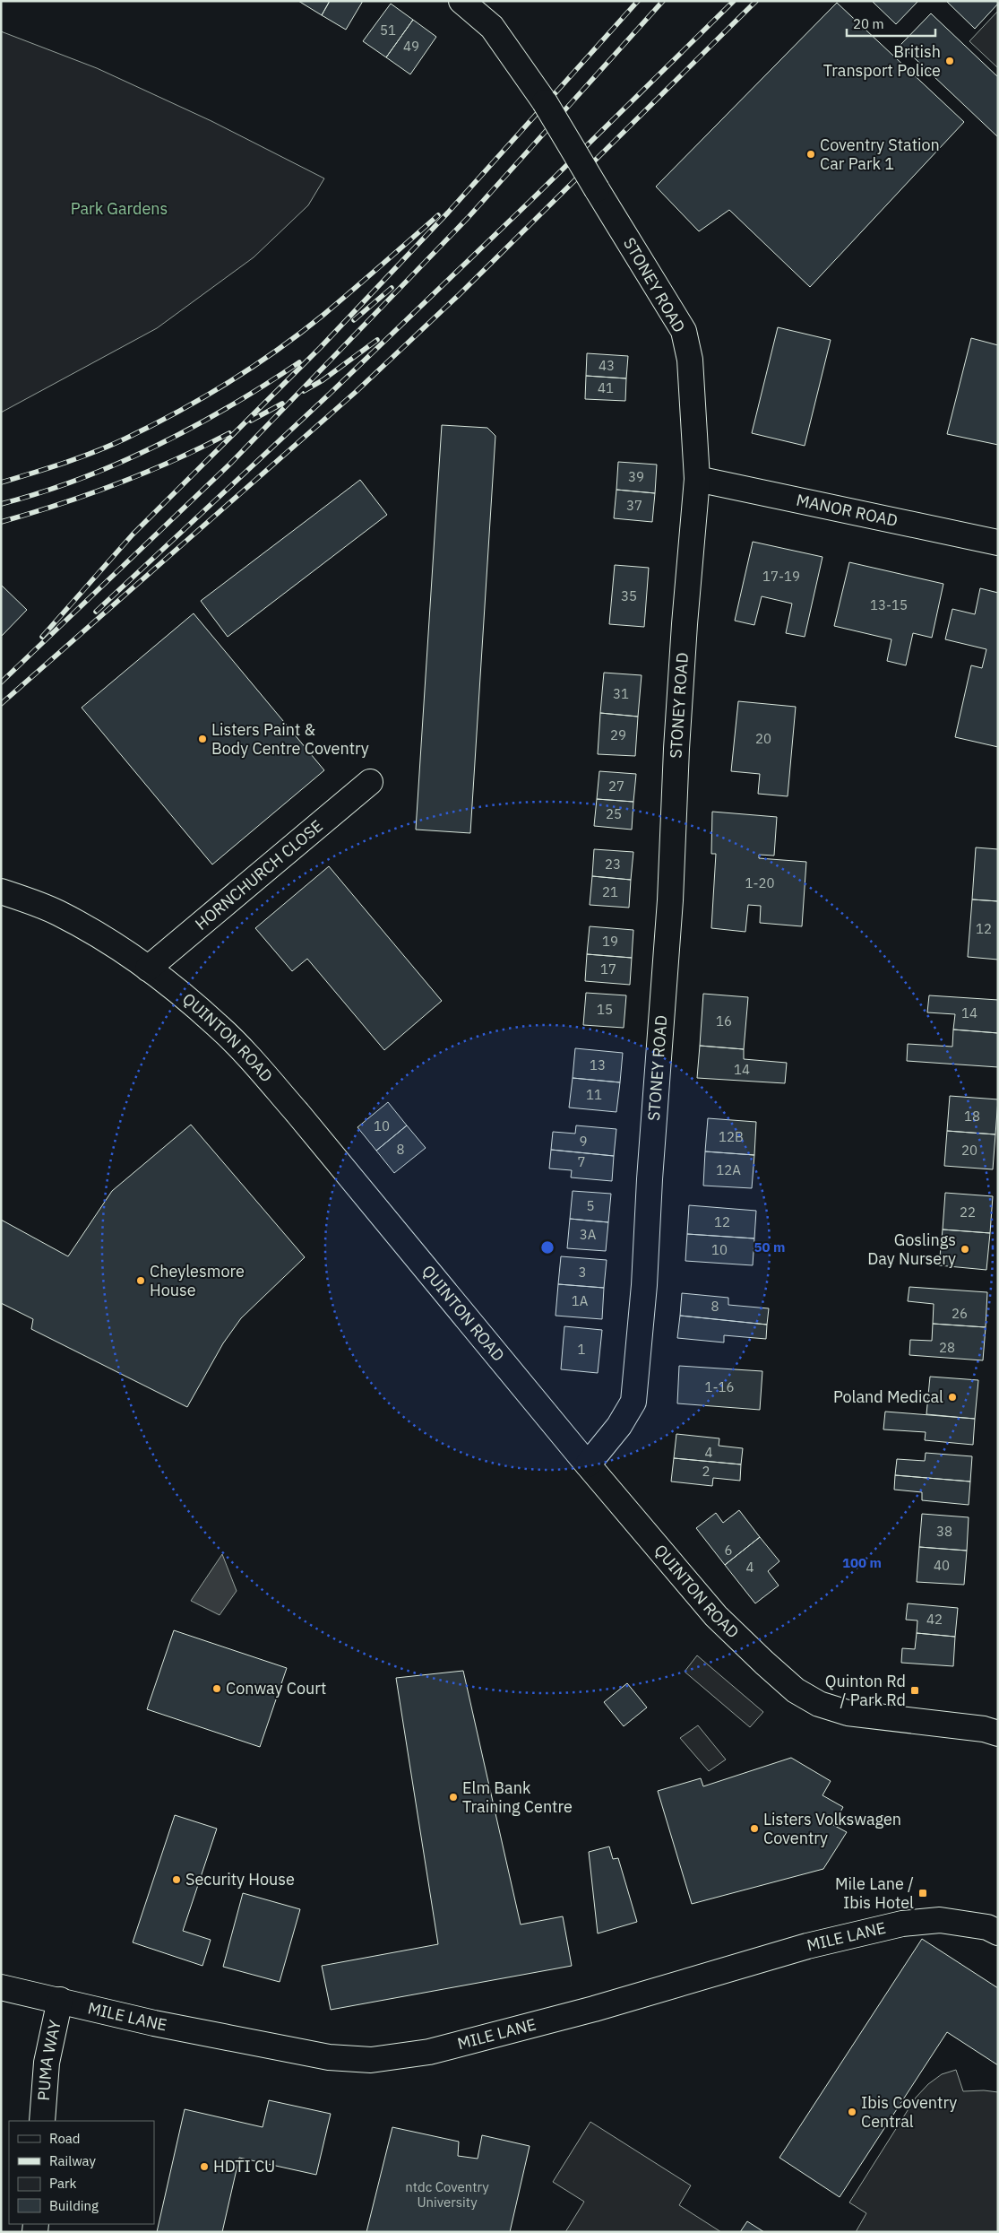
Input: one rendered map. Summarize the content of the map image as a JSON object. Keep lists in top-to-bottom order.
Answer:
{
  "streets": {
    "street": [
      "STONEY ROAD",
      "MANOR ROAD",
      "HORNCHURCH CLOSE",
      "QUINTON ROAD",
      "MILE LANE",
      "PUMA WAY"
    ]
  },
  "crossings": [
    ["STONEY ROAD", "MANOR ROAD"],
    ["STONEY ROAD", "QUINTON ROAD"],
    ["HORNCHURCH CLOSE", "QUINTON ROAD"],
    ["MILE LANE", "PUMA WAY"]
  ],
  "parks": ["Park Gardens"],
  "places": {
    "other": [
      "British Transport Police",
      "Coventry Station Car Park 1",
      "Listers Paint & Body Centre Coventry",
      "Goslings Day Nursery",
      "Cheylesmore House",
      "Poland Medical",
      "Conway Court",
      "Elm Bank Training Centre",
      "Listers Volkswagen Coventry",
      "Security House",
      "Ibis Coventry Central",
      "HDTI CU"
    ],
    "transit": ["Quinton Rd / Park Rd", "Mile Lane / Ibis Hotel"]
  },
  "house_numbers": [
    "51",
    "49",
    "43",
    "41",
    "39",
    "37",
    "17-19",
    "35",
    "13-15",
    "31",
    "29",
    "20",
    "27",
    "25",
    "23",
    "1-20",
    "21",
    "12",
    "19",
    "17",
    "15",
    "14",
    "16",
    "13",
    "14",
    "11",
    "18",
    "10",
    "12B",
    "9",
    "8",
    "20",
    "7",
    "12A",
    "5",
    "22",
    "12",
    "3A",
    "10",
    "3",
    "1A",
    "8",
    "26",
    "28",
    "1",
    "1-16",
    "4",
    "2",
    "38",
    "6",
    "40",
    "4",
    "42",
    "ntdc Coventry University"
  ],
  "legend": [
    "Road",
    "Railway",
    "Park",
    "Building"
  ],
  "scale_bar": "20 m",
  "rings": ["50 m", "100 m"]
}
